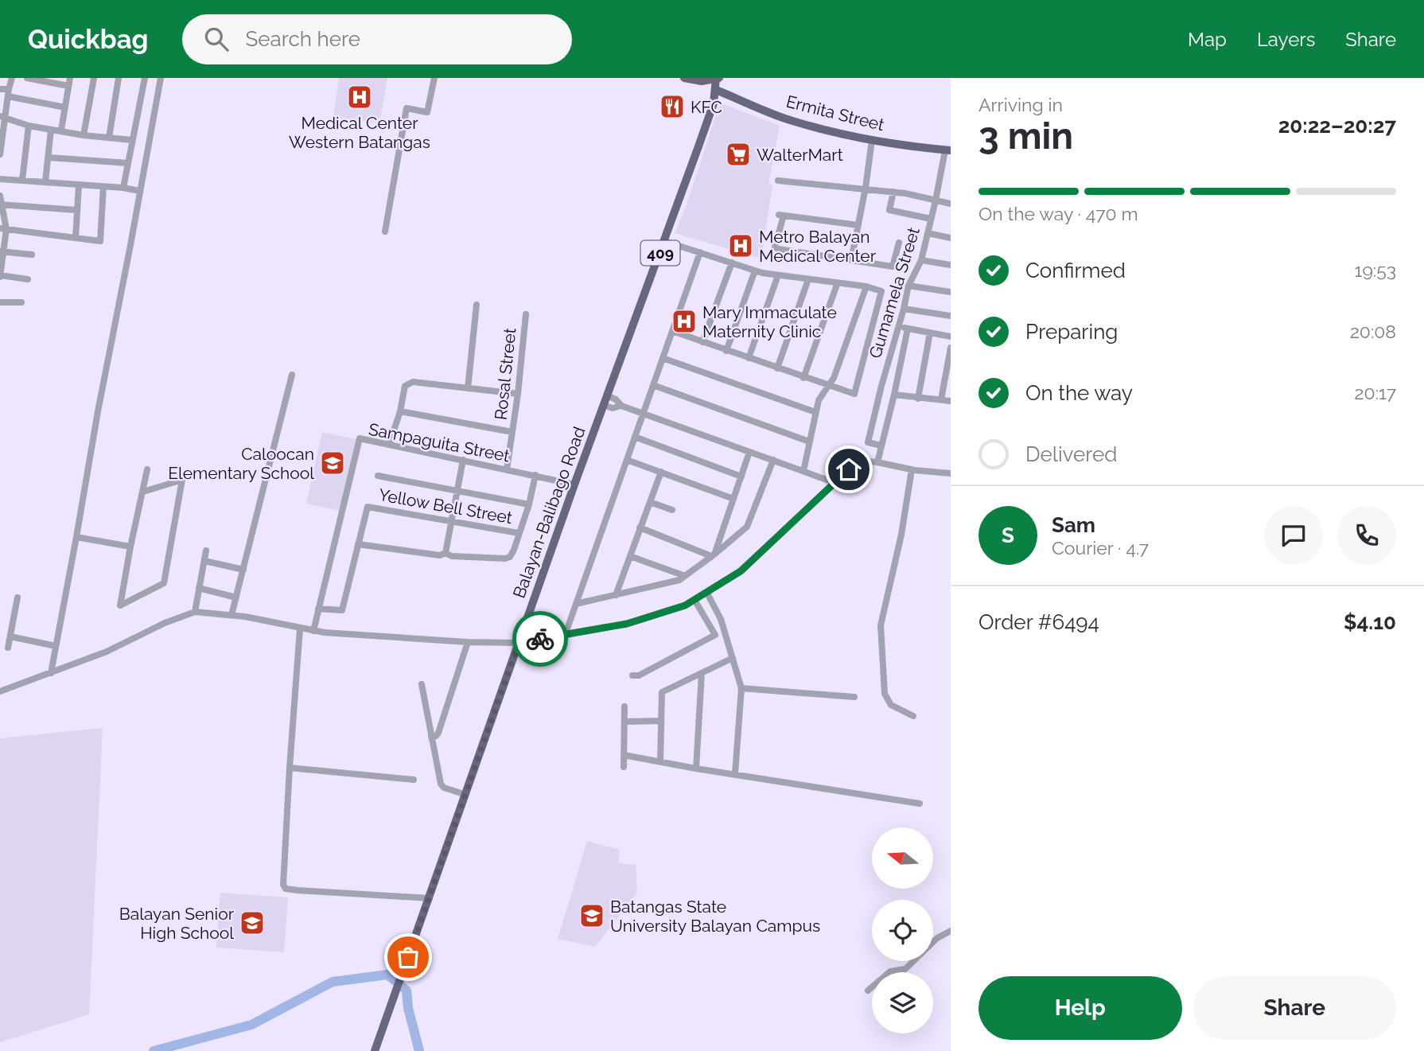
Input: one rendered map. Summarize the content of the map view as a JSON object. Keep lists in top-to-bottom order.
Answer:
{
  "streets": {
    "main road": ["Ermita Street", "409", "Balayan-Balibago Road"],
    "street": [
      "Gumamela Street",
      "Rosal Street",
      "Sampaguita Street",
      "Yellow Bell Street"
    ]
  },
  "crossings": [
    ["Ermita Street", "Gumamela Street"],
    ["Ermita Street", "Balayan-Balibago Road"],
    ["Rosal Street", "Sampaguita Street"],
    ["Sampaguita Street", "Balayan-Balibago Road"]
  ],
  "places": {
    "hospital": ["Medical Center Western Batangas", "Metro Balayan Medical Center", "Mary Immaculate Maternity Clinic"],
    "restaurant": ["KFC"],
    "supermarket": ["WalterMart"],
    "school or university": ["Caloocan Elementary School", "Batangas State University Balayan Campus", "Balayan Senior High School"]
  },
  "north": "left",
  "page": {
    "header": "Quickbag",
    "search": "Search here",
    "nav": ["Map", "Layers", "Share"],
    "heading": ["3 min", "Arriving in", "20:22–20:27"],
    "panel": [
      "Sam",
      "Courier · 4.7",
      "Order #6494",
      "$4.10"
    ],
    "bar": "On the way · 470 m",
    "list": [
      ["Confirmed", "19:53"],
      ["Preparing", "20:08"],
      ["On the way", "20:17"],
      "Delivered"
    ],
    "round": "S",
    "buttons": ["Help", "Share"]
  }
}
